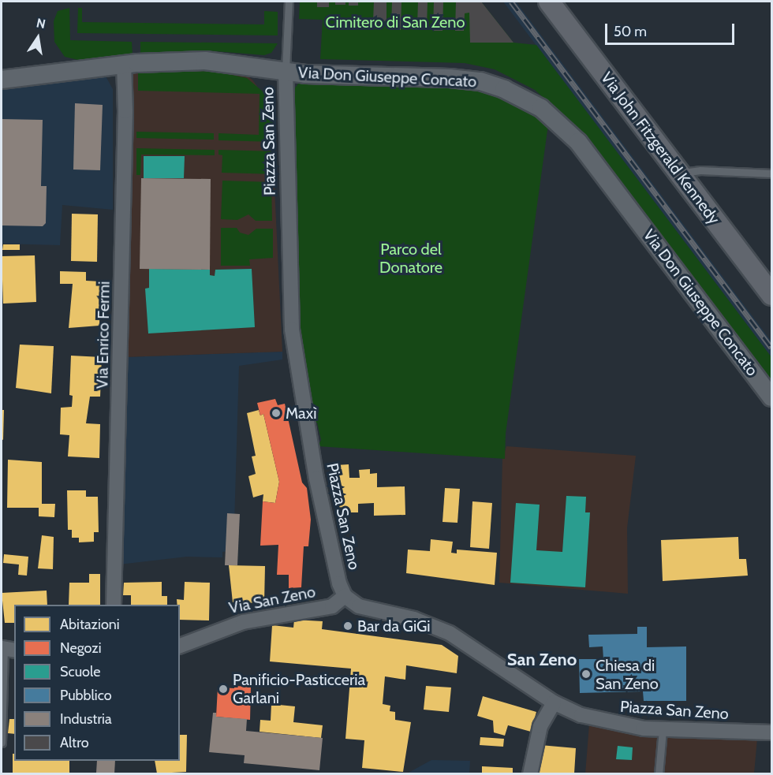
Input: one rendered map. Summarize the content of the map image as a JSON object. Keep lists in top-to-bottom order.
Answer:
{
  "streets": {
    "main road": ["Via John Fitzgerald Kennedy"],
    "street": [
      "Via Don Giuseppe Concato",
      "Piazza San Zeno",
      "Via Enrico Fermi",
      "Via San Zeno"
    ]
  },
  "crossings": [
    ["Via Don Giuseppe Concato", "Piazza San Zeno"],
    ["Via Don Giuseppe Concato", "Via Enrico Fermi"],
    ["Piazza San Zeno", "Via San Zeno"]
  ],
  "districts": ["San Zeno"],
  "parks": ["Cimitero di San Zeno", "Parco del Donatore"],
  "places": [
    "Maxì",
    "Bar da GiGi",
    "Chiesa di San Zeno",
    "Panificio-Pasticceria Garlani"
  ],
  "legend": [
    "Abitazioni",
    "Negozi",
    "Scuole",
    "Pubblico",
    "Industria",
    "Altro"
  ],
  "scale_bar": "50 m",
  "north": "top"
}
